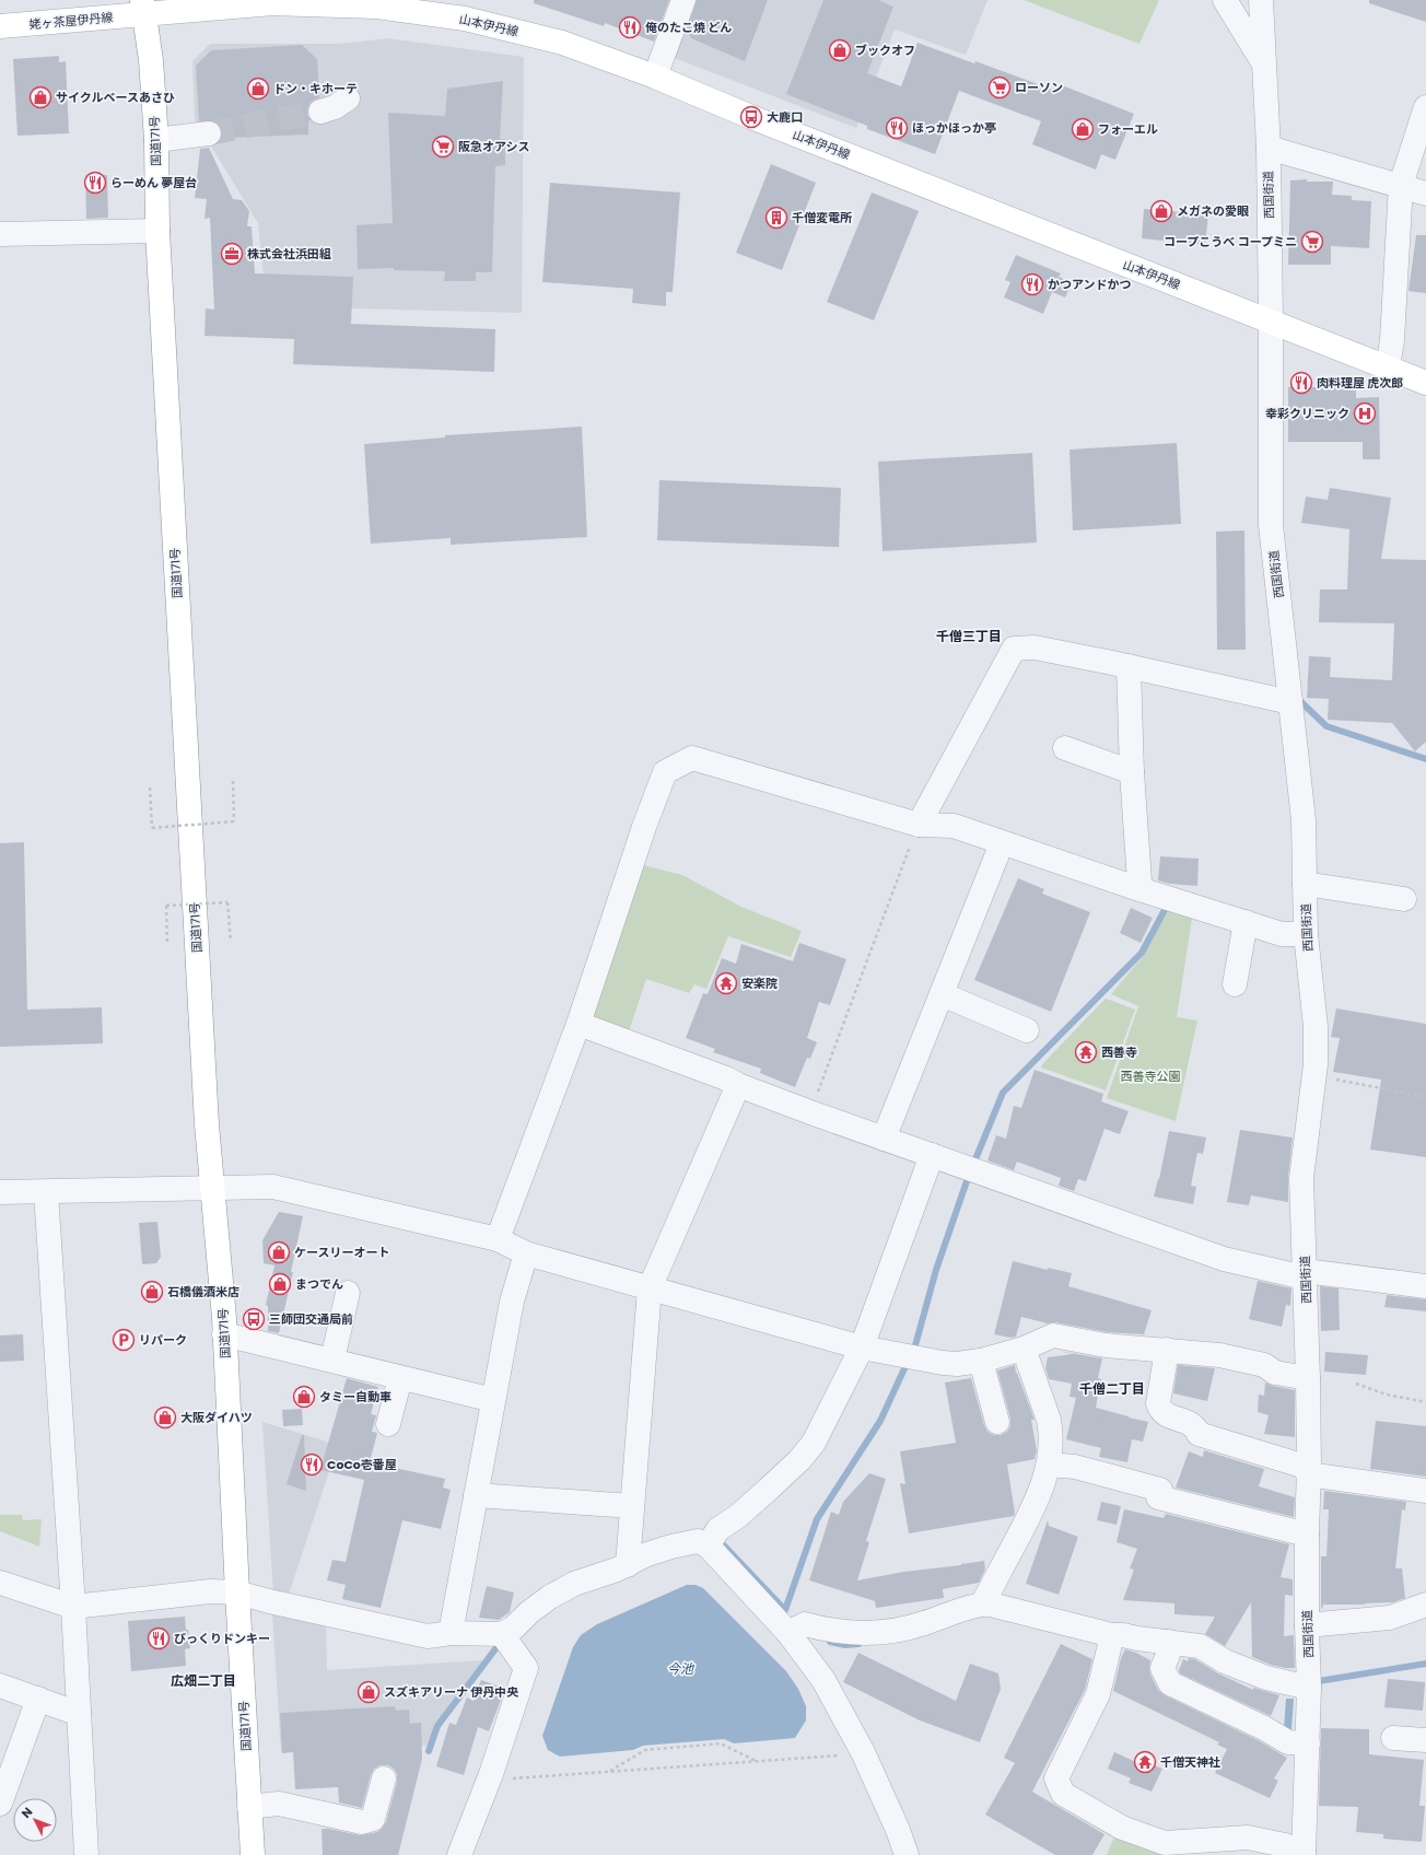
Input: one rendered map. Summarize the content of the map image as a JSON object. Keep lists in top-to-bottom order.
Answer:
{
  "streets": {
    "main road": ["姥ヶ茶屋伊丹線", "山本伊丹線", "国道171号"],
    "street": ["西国街道"]
  },
  "crossings": [
    ["姥ヶ茶屋伊丹線", "山本伊丹線"],
    ["姥ヶ茶屋伊丹線", "国道171号"],
    ["山本伊丹線", "国道171号"],
    ["山本伊丹線", "西国街道"]
  ],
  "districts": ["千僧三丁目", "千僧二丁目", "広畑二丁目"],
  "water": ["今池"],
  "parks": ["西善寺公園"],
  "places": {
    "restaurant": [
      "俺のたこ焼 どん",
      "ほっかほっか亭",
      "らーめん 夢屋台",
      "かつアンドかつ",
      "肉料理屋 虎次郎",
      "CoCo壱番屋",
      "びっくりドンキー"
    ],
    "shop": [
      "ブックオフ",
      "ドン・キホーテ",
      "サイクルベースあさひ",
      "フォーエル",
      "メガネの愛眼",
      "ケースリーオート",
      "まつでん",
      "石橋儀酒米店",
      "タミー自動車",
      "大阪ダイハツ",
      "スズキアリーナ 伊丹中央"
    ],
    "supermarket": ["ローソン", "阪急オアシス", "コープこうべ コープミニ"],
    "bus stop": ["大鹿口", "三師団交通局前"],
    "building": ["千僧変電所"],
    "office": ["株式会社浜田組"],
    "hospital": ["幸彩クリニック"],
    "temple": ["安楽院", "西善寺", "千僧天神社"],
    "parking": ["リパーク"]
  },
  "north": "top left"
}
